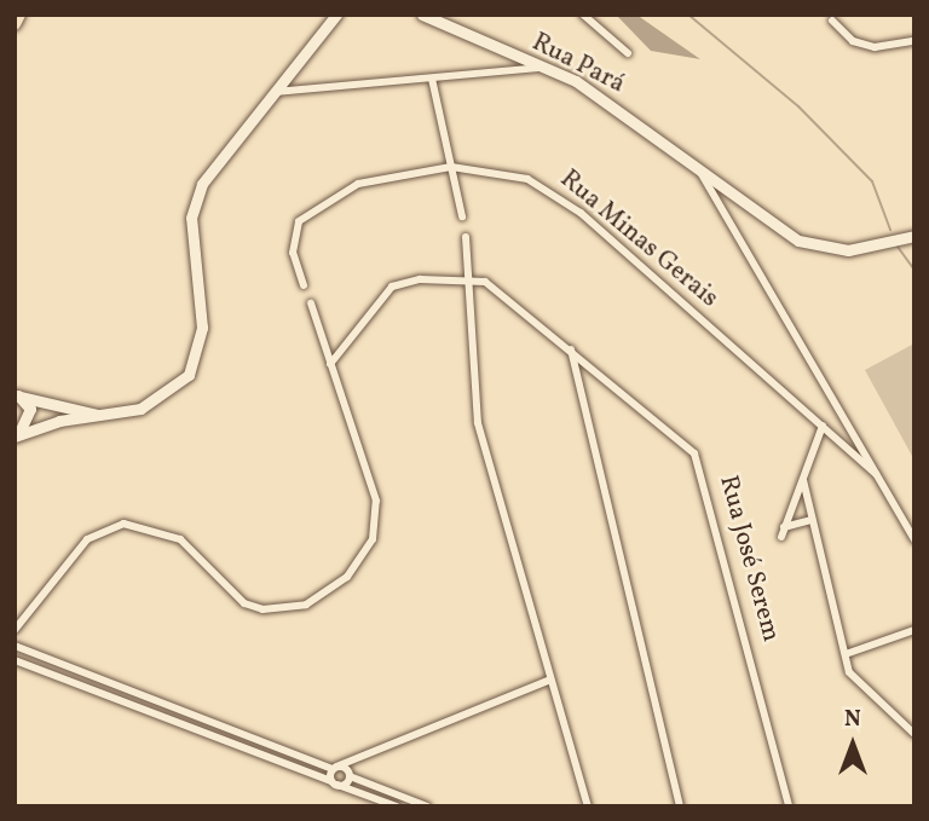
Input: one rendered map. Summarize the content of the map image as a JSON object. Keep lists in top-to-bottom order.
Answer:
{
  "streets": {
    "main road": ["Rua Pará"],
    "street": ["Rua Minas Gerais", "Rua José Serem"]
  },
  "north": "top"
}
